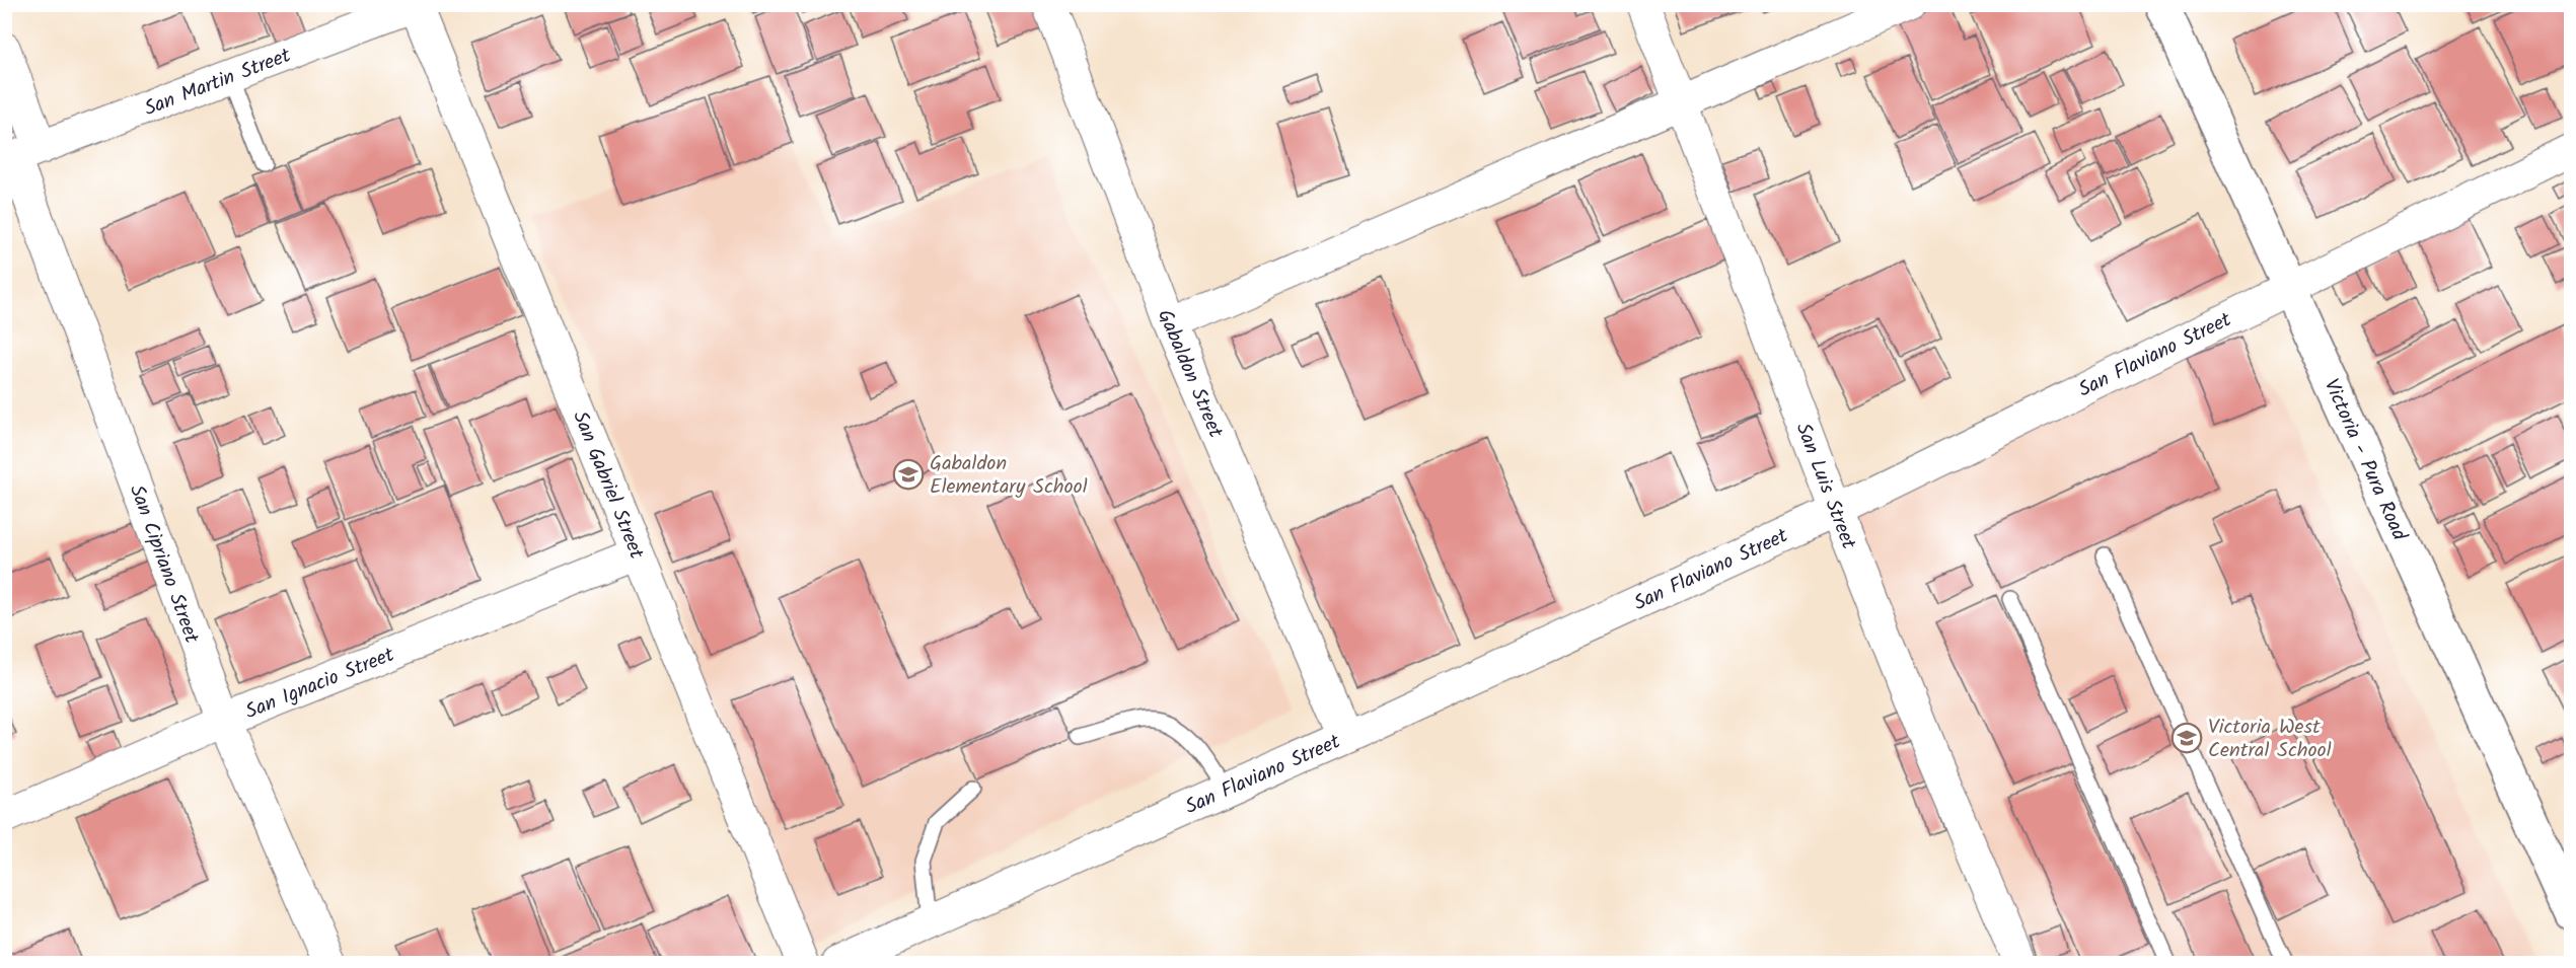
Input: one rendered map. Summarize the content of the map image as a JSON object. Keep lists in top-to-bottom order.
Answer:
{
  "streets": {
    "main road": ["Victoria - Pura Road"],
    "street": [
      "San Martin Street",
      "San Flaviano Street",
      "Gabaldon Street",
      "San Gabriel Street",
      "San Luis Street",
      "San Cipriano Street",
      "San Ignacio Street"
    ]
  },
  "crossings": [
    ["San Martin Street", "San Gabriel Street"],
    ["San Martin Street", "San Cipriano Street"],
    ["San Flaviano Street", "Gabaldon Street"],
    ["San Flaviano Street", "Victoria - Pura Road"],
    ["San Flaviano Street", "San Luis Street"],
    ["San Gabriel Street", "San Ignacio Street"],
    ["San Cipriano Street", "San Ignacio Street"]
  ],
  "places": {
    "school or university": ["Gabaldon Elementary School", "Victoria West Central School"]
  }
}
